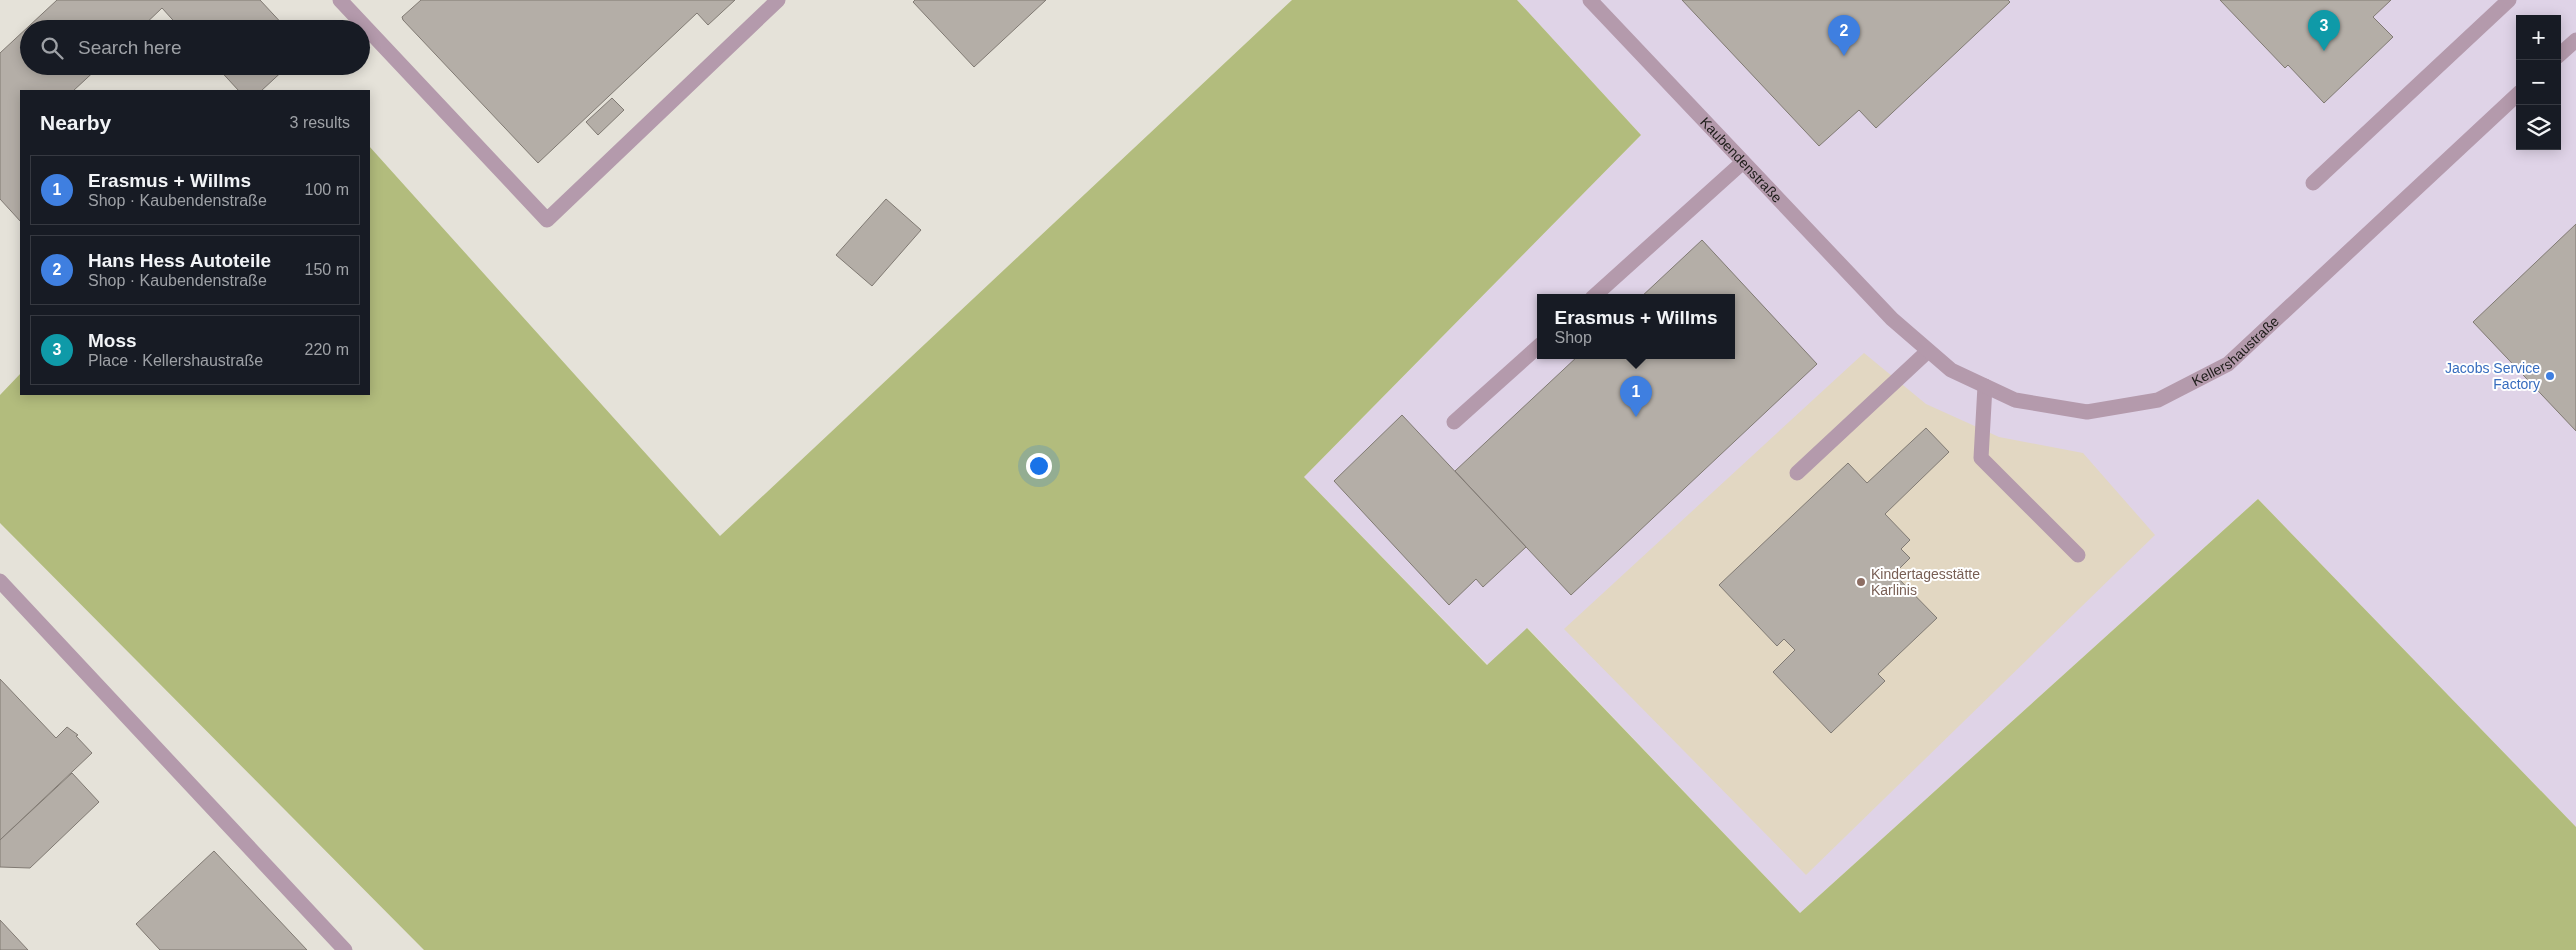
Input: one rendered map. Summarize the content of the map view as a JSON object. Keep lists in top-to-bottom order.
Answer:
{
  "streets": {
    "street": ["Kaubendenstraße", "Kellershaustraße"]
  },
  "crossings": [
    ["Kaubendenstraße", "Kellershaustraße"]
  ],
  "places": ["Jacobs Service Factory", "Kindertagesstätte Karlinis"],
  "page": {
    "pins": ["3", "2", "1"],
    "map_buttons": ["+", "−"],
    "search": "Search here",
    "heading": ["Nearby", "3 results"],
    "list": [
      {
        "mark": "1",
        "name": "Erasmus + Willms",
        "note": "Shop · Kaubendenstraße",
        "value": "100 m"
      },
      {
        "mark": "2",
        "name": "Hans Hess Autoteile",
        "note": "Shop · Kaubendenstraße",
        "value": "150 m"
      },
      {
        "mark": "3",
        "name": "Moss",
        "note": "Place · Kellershaustraße",
        "value": "220 m"
      }
    ],
    "popup": ["Erasmus + Willms", "Shop"]
  }
}
